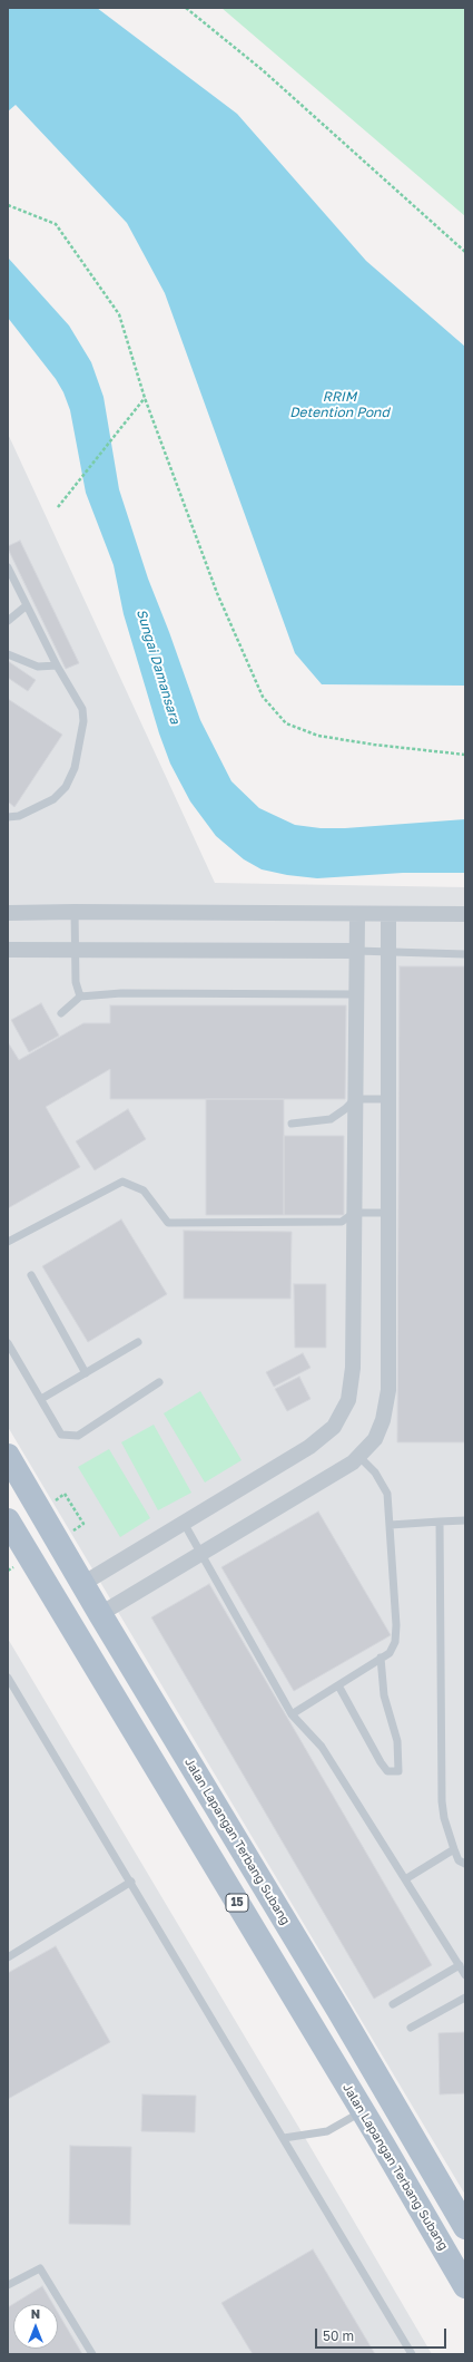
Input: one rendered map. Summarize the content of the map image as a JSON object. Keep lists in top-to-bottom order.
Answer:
{
  "streets": {
    "main road": ["Jalan Lapangan Terbang Subang", "15"]
  },
  "water": ["RRIM Detention Pond", "Sungai Damansara"],
  "scale_bar": "50 m",
  "north": "top"
}
